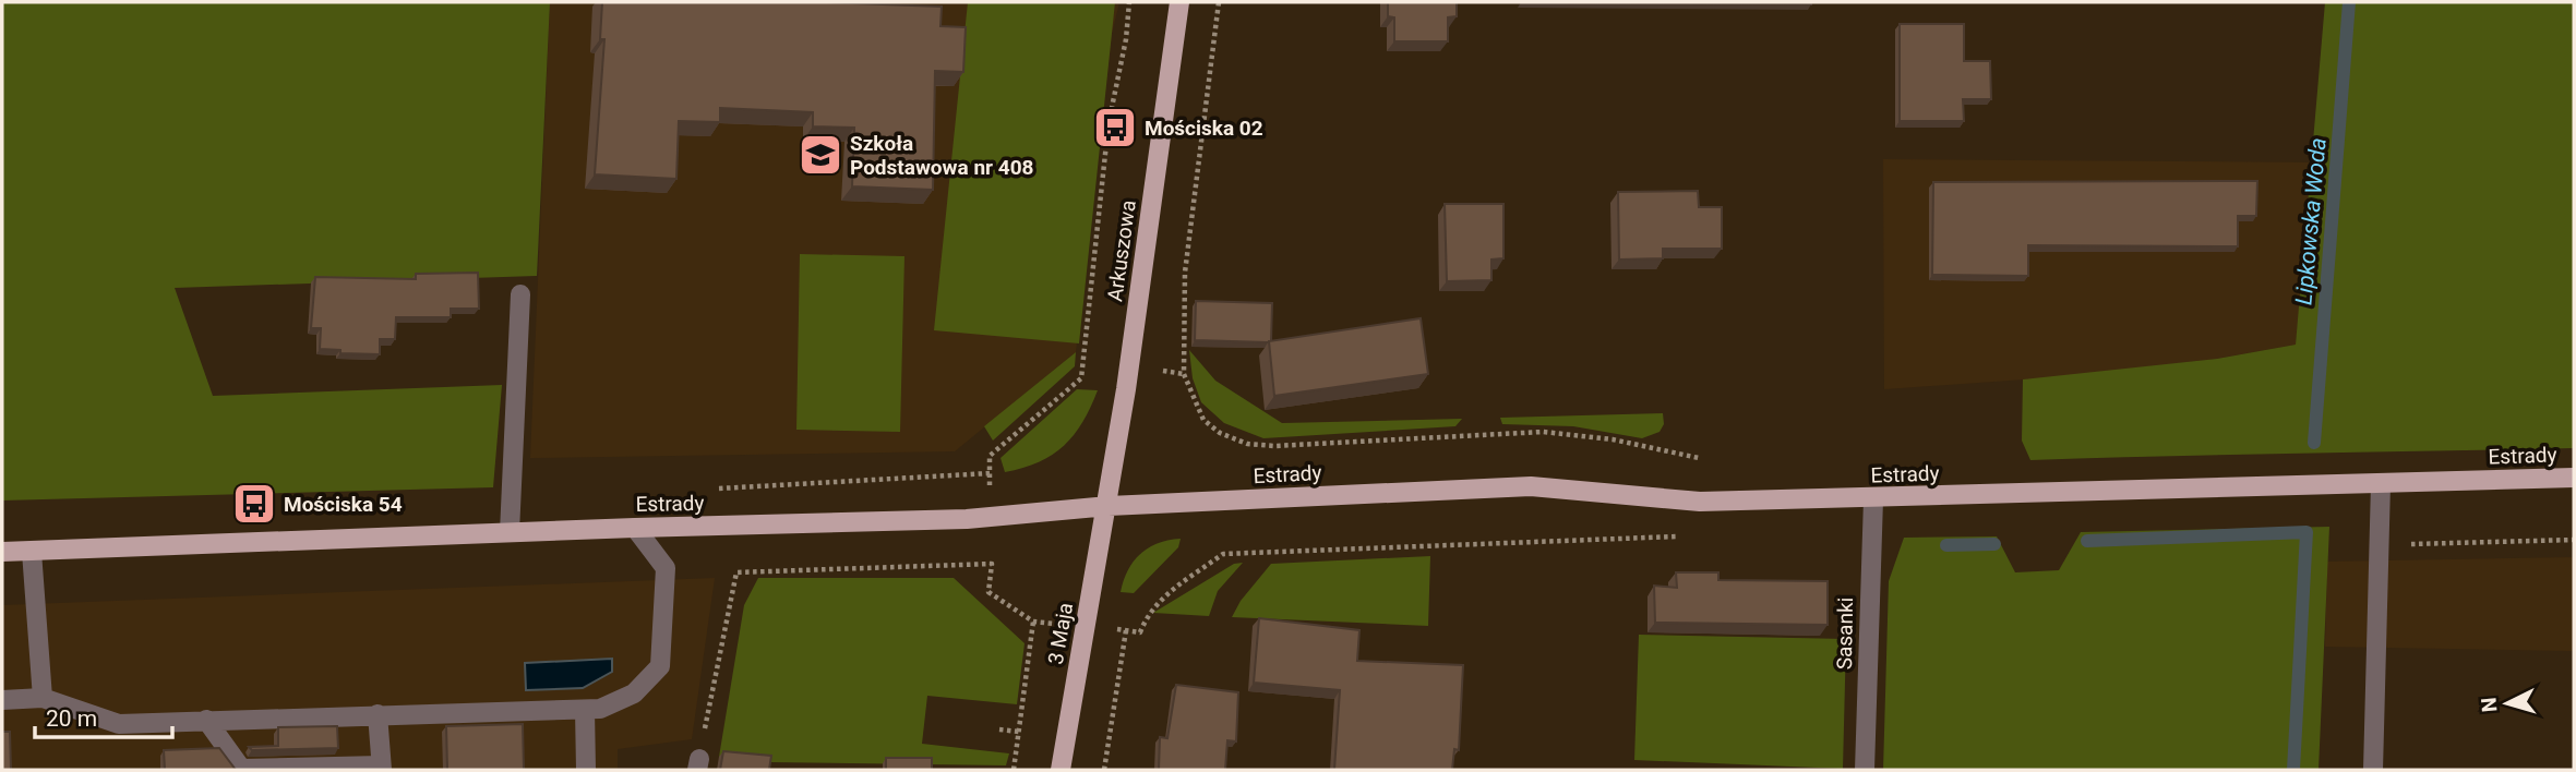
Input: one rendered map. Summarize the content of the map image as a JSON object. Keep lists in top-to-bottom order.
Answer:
{
  "streets": {
    "main road": ["Arkuszowa", "Estrady", "3 Maja"],
    "street": ["Sasanki"]
  },
  "crossings": [
    ["Arkuszowa", "Estrady"],
    ["Arkuszowa", "3 Maja"],
    ["Estrady", "3 Maja"],
    ["Estrady", "Sasanki"]
  ],
  "water": ["Lipkowska Woda"],
  "places": {
    "bus stop": ["Mościska 02", "Mościska 54"],
    "school or university": ["Szkoła Podstawowa nr 408"]
  },
  "scale_bar": "20 m",
  "north": "left"
}
